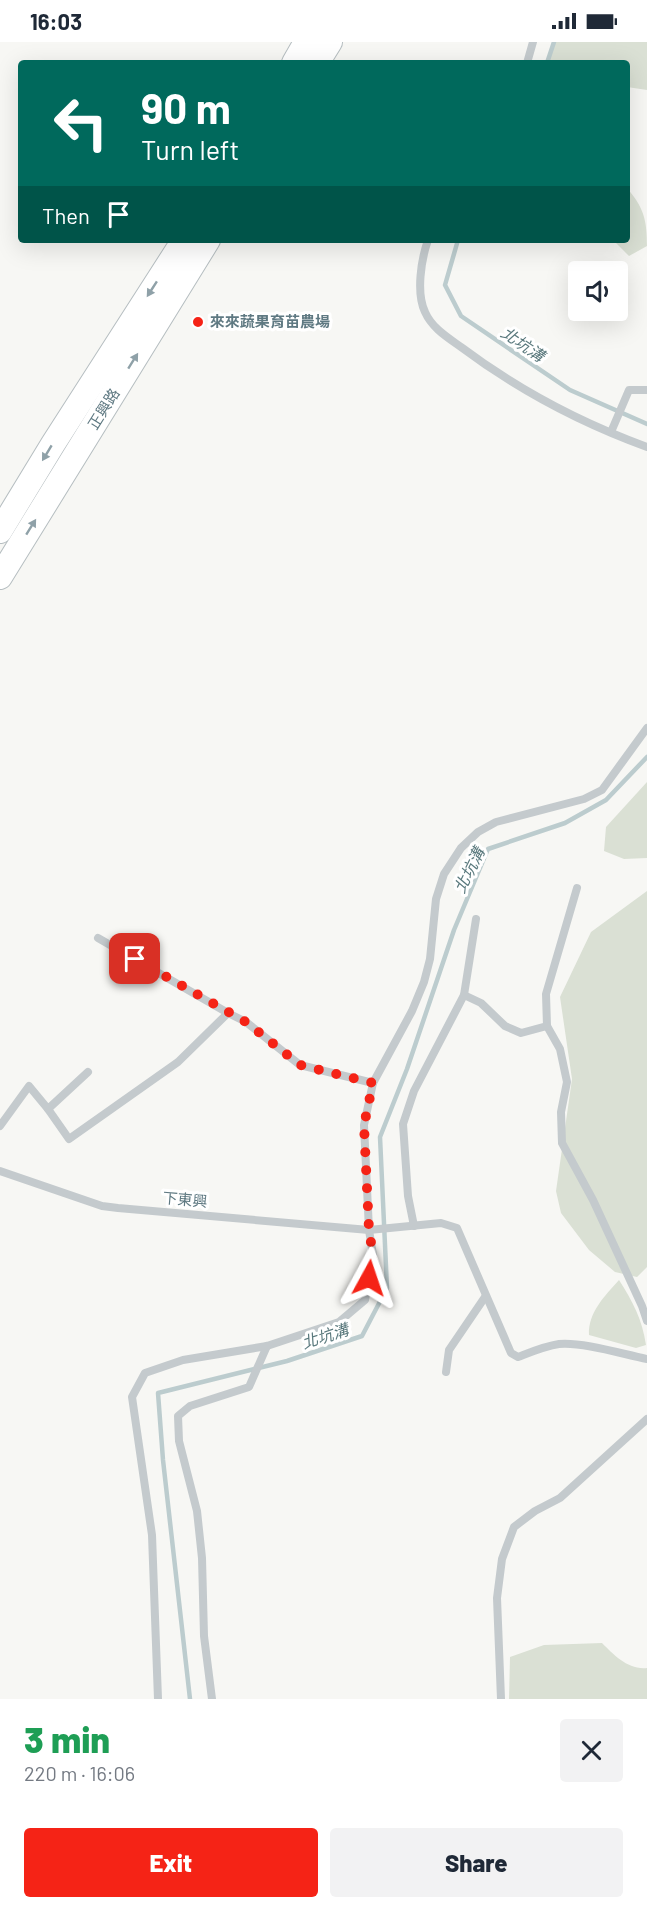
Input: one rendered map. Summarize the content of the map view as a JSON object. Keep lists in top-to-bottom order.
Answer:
{
  "streets": {
    "main road": ["正興路"],
    "lane": ["下東興"]
  },
  "water": ["北坑溝"],
  "places": ["來來蔬果育苗農場"],
  "page": {
    "status": "16:03",
    "turn": ["90 m", "Turn left"],
    "then": "Then",
    "heading": ["3 min", "220 m · 16:06"],
    "buttons": ["Exit", "Share"]
  }
}
